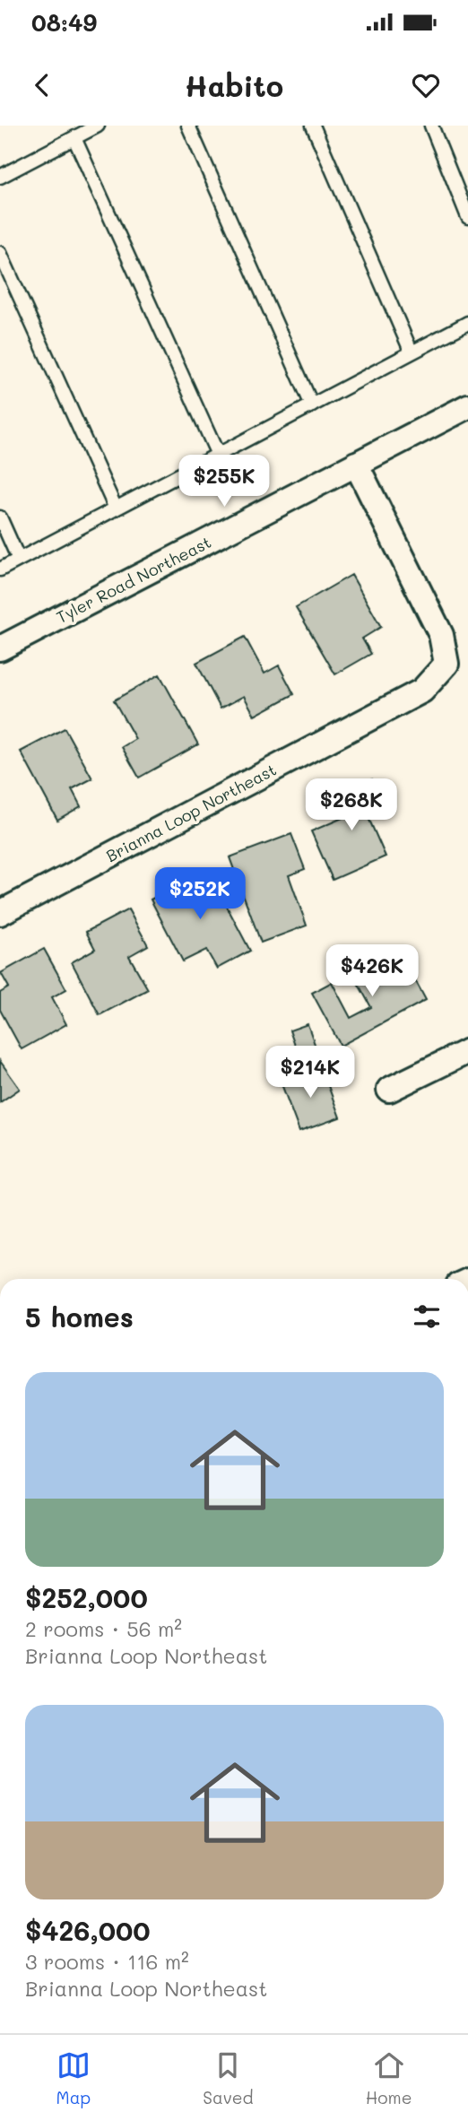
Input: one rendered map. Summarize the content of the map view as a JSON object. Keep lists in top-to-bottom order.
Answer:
{
  "streets": {
    "street": ["Tyler Road Northeast", "Brianna Loop Northeast"]
  },
  "crossings": [
    ["Tyler Road Northeast", "Brianna Loop Northeast"]
  ],
  "page": {
    "status": "08:49",
    "header": "Habito",
    "price": [
      "$255K",
      "$268K",
      "$252K",
      "$426K",
      "$214K"
    ],
    "heading": "5 homes",
    "list": [
      {
        "name": "$252,000",
        "note": "2 rooms · 56 m² · Brianna Loop Northeast"
      },
      {
        "name": "$426,000",
        "note": "3 rooms · 116 m² · Brianna Loop Northeast"
      }
    ],
    "tabs": ["Map", "Saved", "Home"]
  }
}
